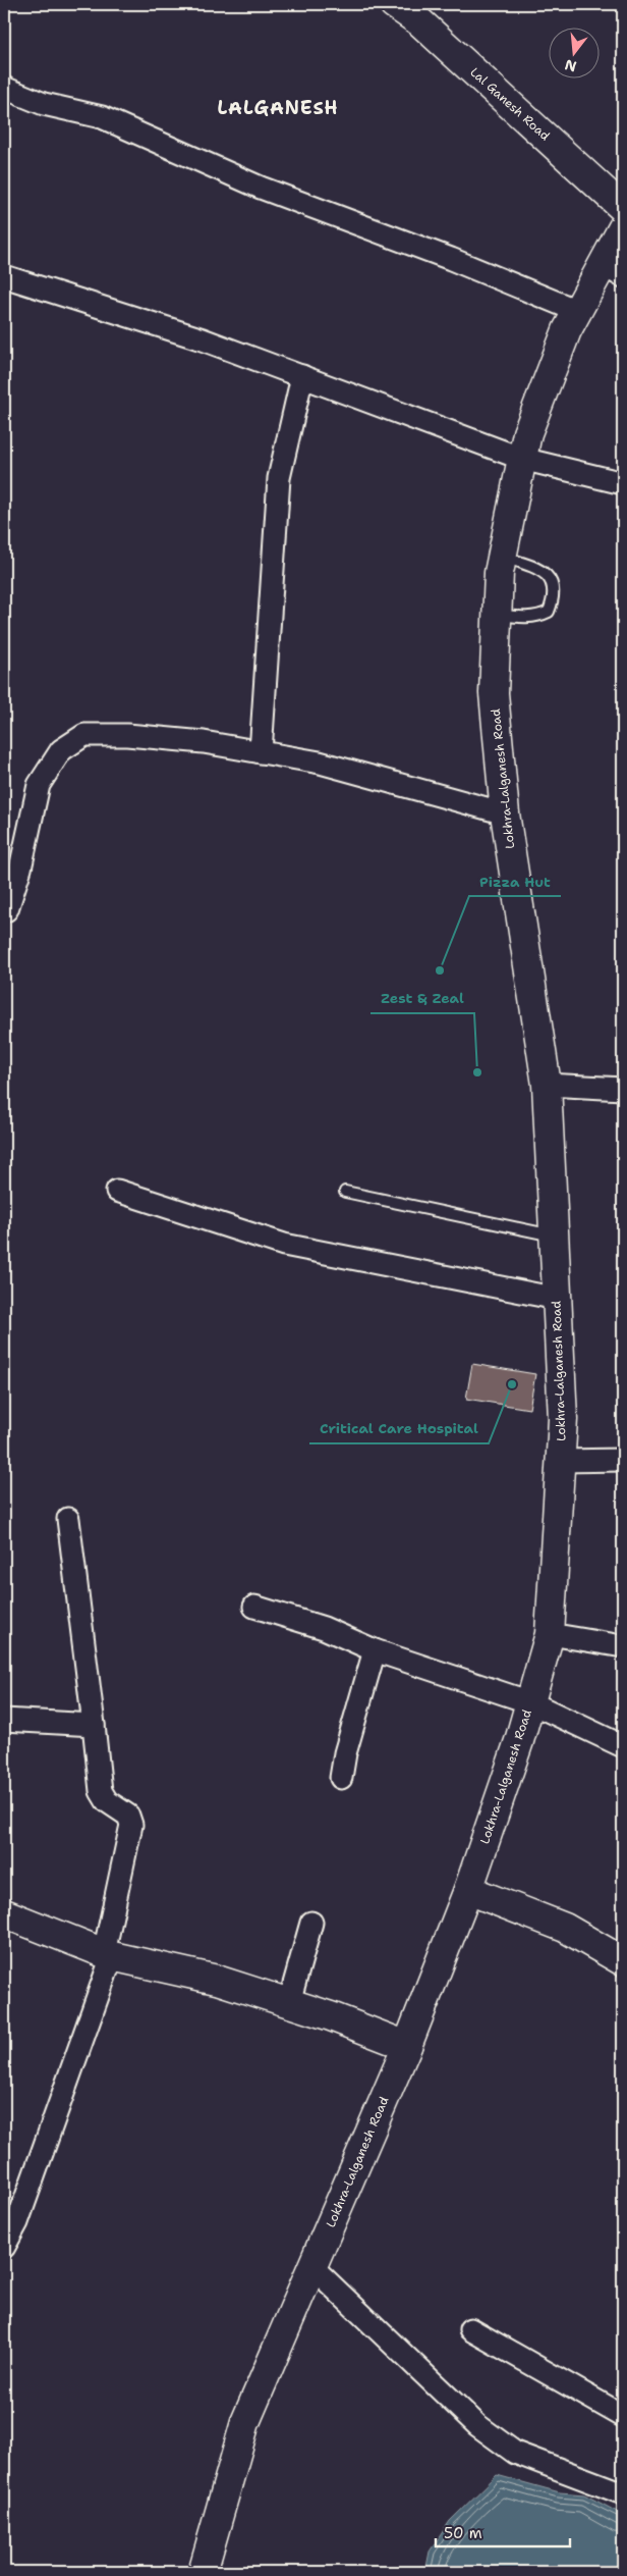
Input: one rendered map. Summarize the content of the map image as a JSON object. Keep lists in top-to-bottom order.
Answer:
{
  "streets": {
    "main road": ["Lal Ganesh Road", "Lokhra-Lalganesh Road"]
  },
  "districts": ["LALGANESH"],
  "places": ["Pizza Hut", "Zest & Zeal", "Critical Care Hospital"],
  "scale_bar": "50 m",
  "north": "bottom"
}
